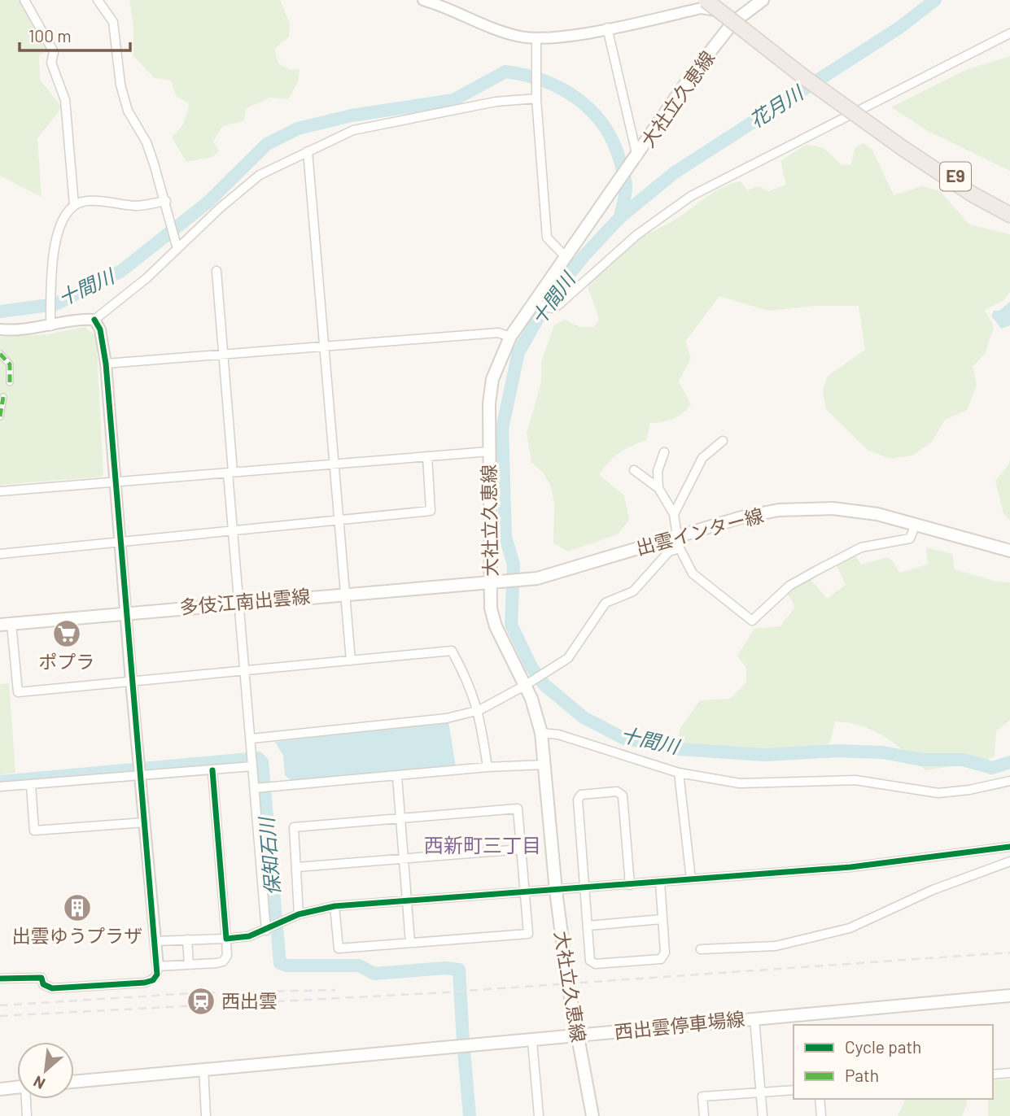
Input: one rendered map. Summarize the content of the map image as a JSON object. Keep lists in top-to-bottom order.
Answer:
{
  "streets": {
    "highway": ["E9"],
    "main road": [
      "大社立久恵線",
      "出雲インター線",
      "多伎江南出雲線",
      "西出雲停車場線"
    ]
  },
  "crossings": [
    ["大社立久恵線", "出雲インター線"],
    ["大社立久恵線", "多伎江南出雲線"],
    ["大社立久恵線", "西出雲停車場線"],
    ["出雲インター線", "多伎江南出雲線"]
  ],
  "districts": ["西新町三丁目"],
  "water": ["花月川", "十間川", "保知石川"],
  "places": {
    "supermarket": ["ポプラ"],
    "building": ["出雲ゆうプラザ"],
    "station": ["西出雲"]
  },
  "legend": ["Cycle path", "Path"],
  "scale_bar": "100 m",
  "north": "bottom left"
}
